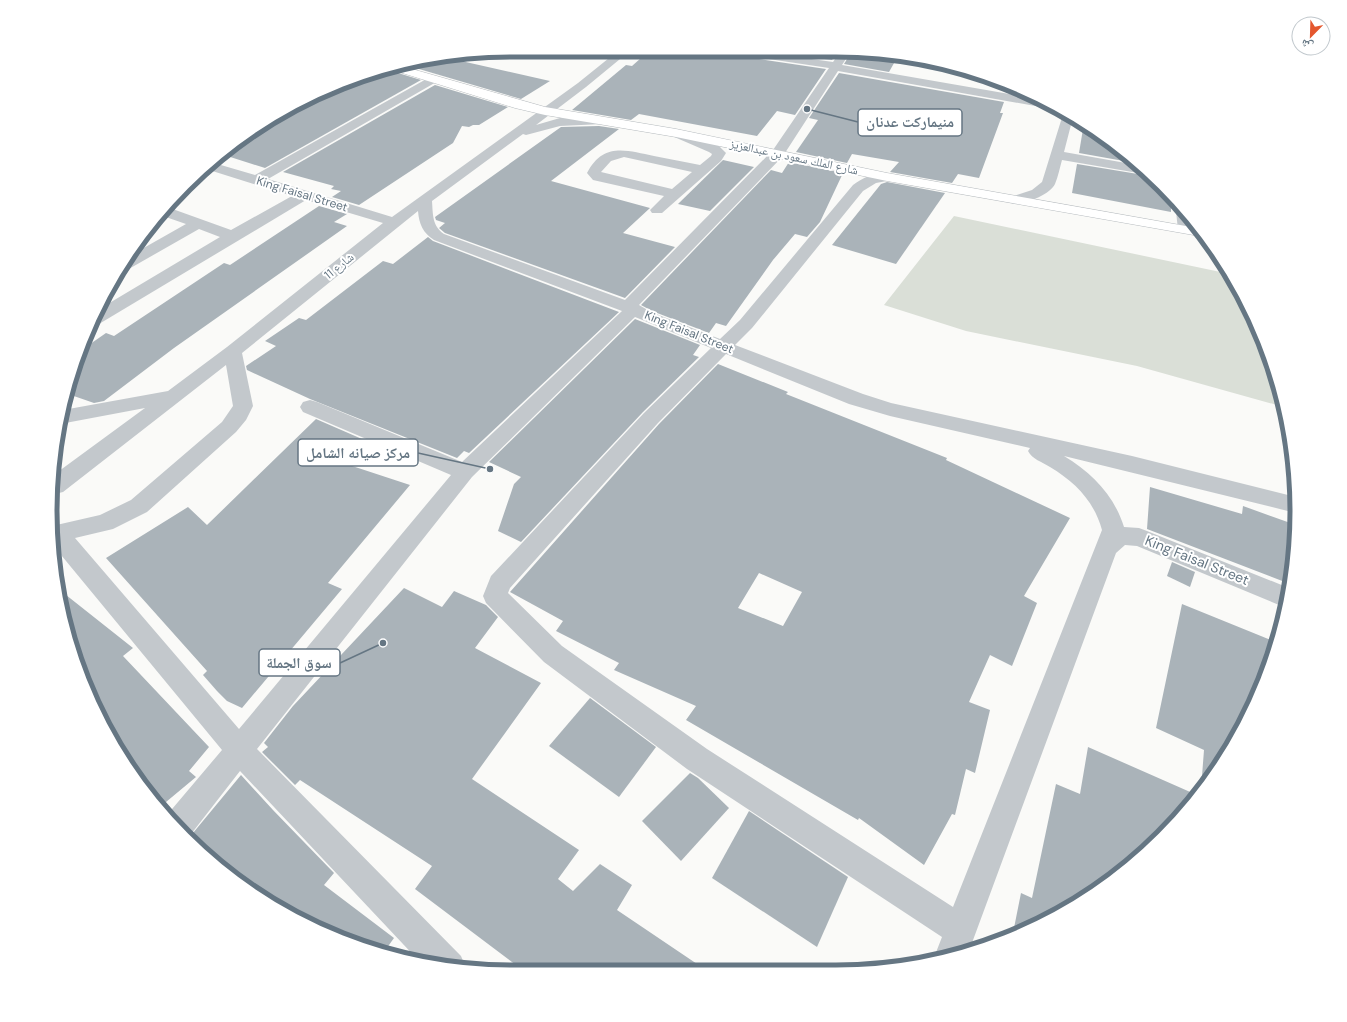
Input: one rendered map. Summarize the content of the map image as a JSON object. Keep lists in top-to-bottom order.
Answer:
{
  "streets": {
    "main road": ["شارع الملك سعود بن عبدالعزيز"],
    "street": ["King Faisal Street", "شارع 11"]
  },
  "crossings": [
    ["شارع الملك سعود بن عبدالعزيز", "شارع 11"],
    ["King Faisal Street", "شارع 11"]
  ],
  "places": ["منيماركت عدنان", "مركز صيانه الشامل", "سوق الجملة"],
  "north": "bottom left"
}
